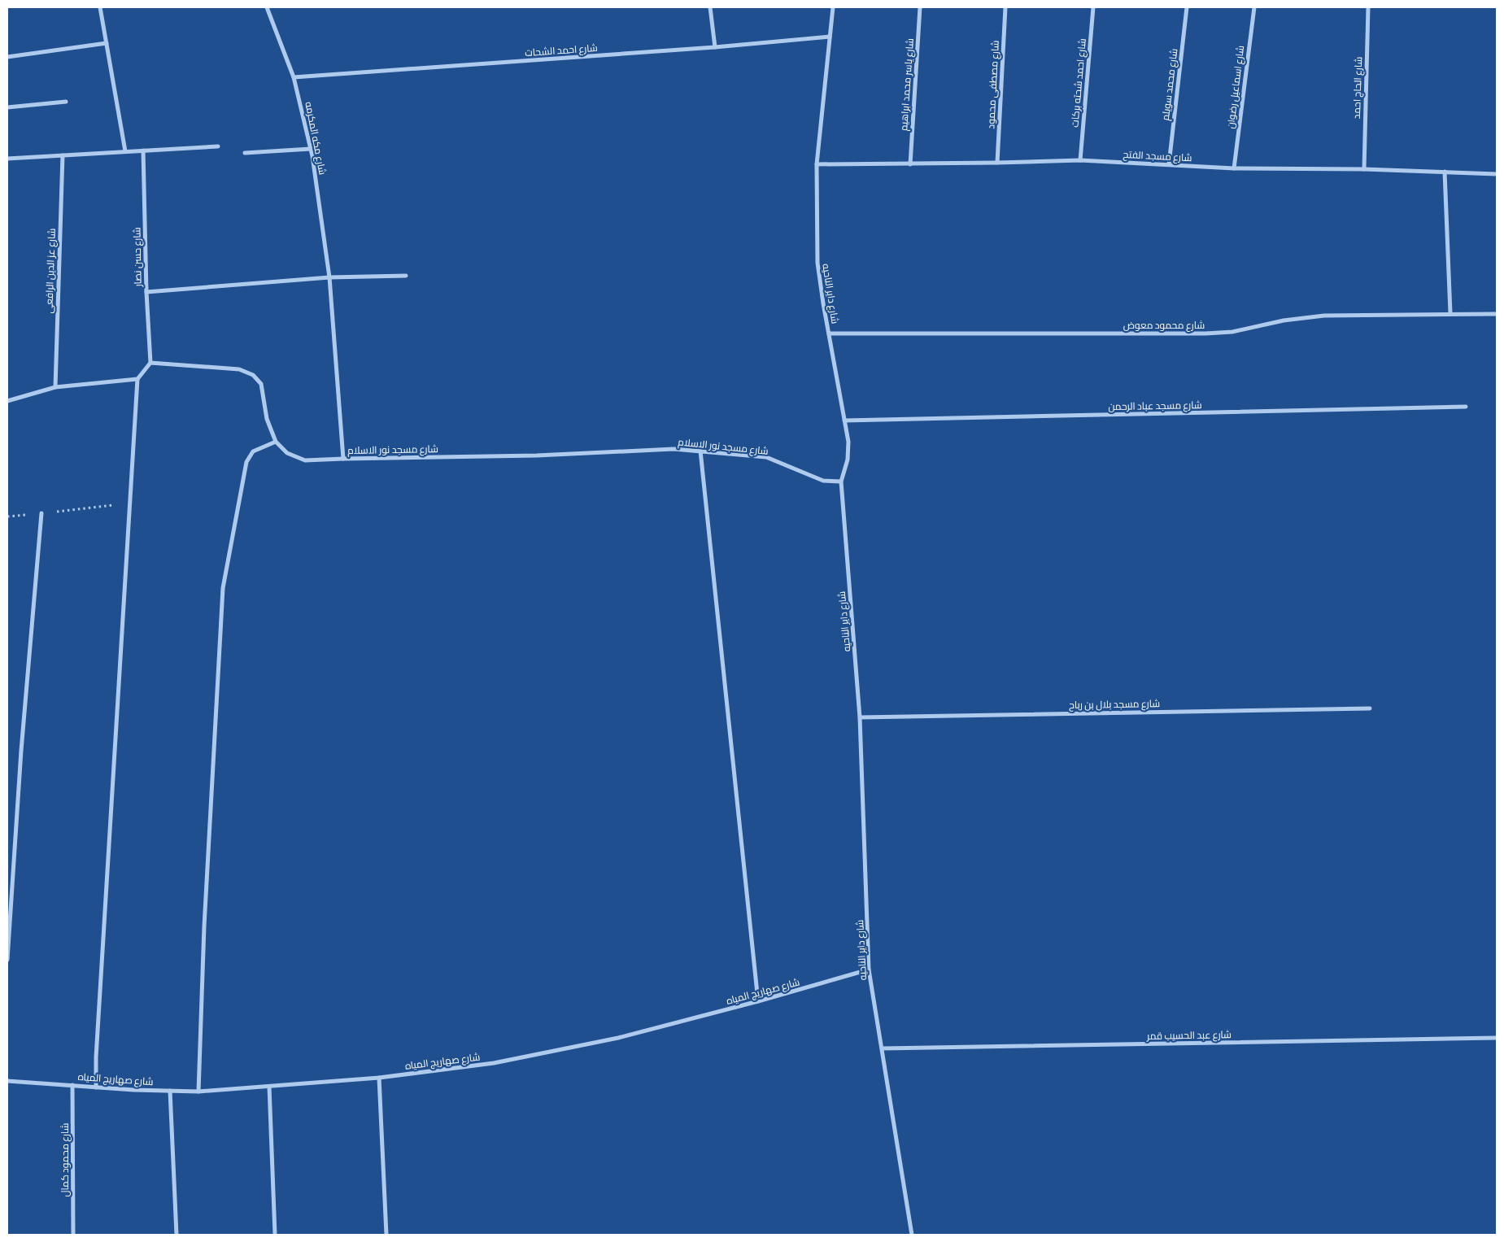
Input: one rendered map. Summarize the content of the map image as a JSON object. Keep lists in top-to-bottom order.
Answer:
{
  "streets": {
    "street": [
      "شارع احمد الشحات",
      "شارع احمد شحته بركات",
      "شارع ياسر محمد ابراهيم",
      "شارع مصطفى محمود",
      "شارع محمد سويلم",
      "شارع اسماعيل رضوان",
      "شارع الحاج احمد",
      "شارع مكه المكرمه",
      "شارع مسجد الفتح",
      "شارع حسن نصار",
      "شارع عز الدين الرافعى",
      "شارع داير الناحيه",
      "شارع محمود معوض",
      "شارع مسجد عباد الرحمن",
      "شارع مسجد نور الاسلام",
      "شارع مسجد بلال بن رباح",
      "شارع صهاريج المياه",
      "شارع عبد الحسيب قمر",
      "شارع محمود كمال"
    ]
  },
  "crossings": [
    ["شارع احمد الشحات", "شارع مكه المكرمه"],
    ["شارع احمد الشحات", "شارع داير الناحيه"],
    ["شارع احمد شحته بركات", "شارع مسجد الفتح"],
    ["شارع ياسر محمد ابراهيم", "شارع مسجد الفتح"],
    ["شارع مصطفى محمود", "شارع مسجد الفتح"],
    ["شارع محمد سويلم", "شارع مسجد الفتح"],
    ["شارع اسماعيل رضوان", "شارع مسجد الفتح"],
    ["شارع الحاج احمد", "شارع مسجد الفتح"],
    ["شارع مكه المكرمه", "شارع مسجد نور الاسلام"],
    ["شارع مسجد الفتح", "شارع داير الناحيه"],
    ["شارع حسن نصار", "شارع مسجد نور الاسلام"],
    ["شارع داير الناحيه", "شارع محمود معوض"],
    ["شارع داير الناحيه", "شارع مسجد عباد الرحمن"],
    ["شارع داير الناحيه", "شارع مسجد نور الاسلام"],
    ["شارع داير الناحيه", "شارع مسجد بلال بن رباح"],
    ["شارع داير الناحيه", "شارع صهاريج المياه"],
    ["شارع داير الناحيه", "شارع عبد الحسيب قمر"],
    ["شارع صهاريج المياه", "شارع محمود كمال"]
  ]
}
